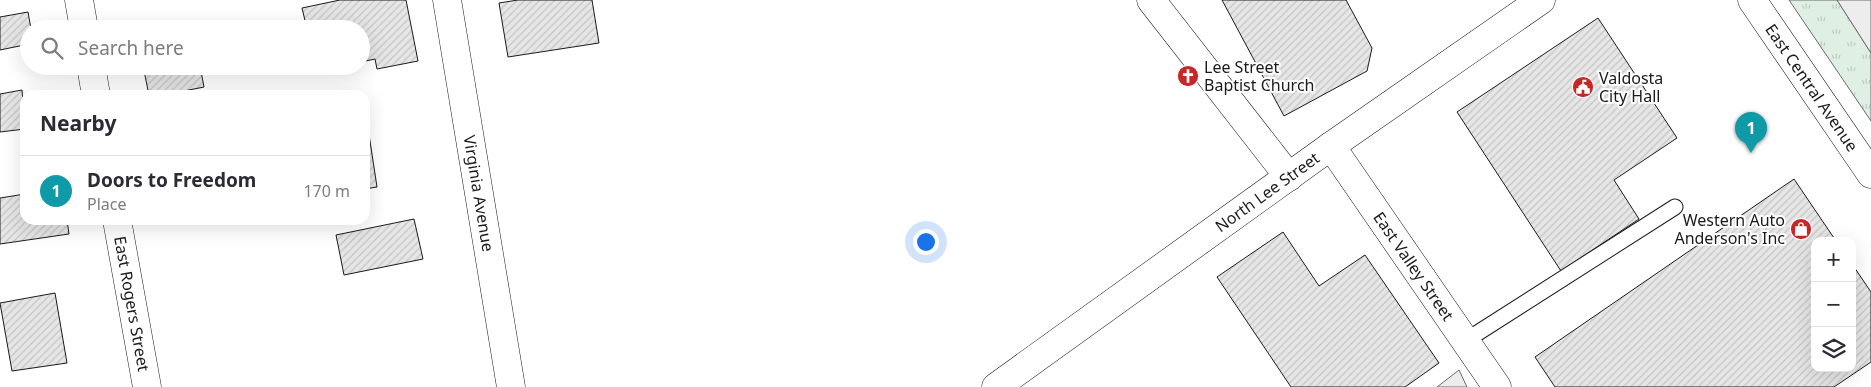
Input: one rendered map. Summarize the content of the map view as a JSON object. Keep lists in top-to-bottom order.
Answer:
{
  "streets": {
    "main road": [
      "East Central Avenue",
      "North Lee Street",
      "Virginia Avenue",
      "East Valley Street",
      "East Rogers Street"
    ]
  },
  "crossings": [
    ["North Lee Street", "East Valley Street"]
  ],
  "places": {
    "church": ["Lee Street Baptist Church"],
    "public building": ["Valdosta City Hall"],
    "shop": ["Western Auto Anderson's Inc"]
  },
  "page": {
    "search": "Search here",
    "heading": "Nearby",
    "pins": "1",
    "list": [
      {
        "mark": "1",
        "name": "Doors to Freedom",
        "note": "Place",
        "value": "170 m"
      }
    ],
    "map_buttons": ["+", "−"]
  }
}
